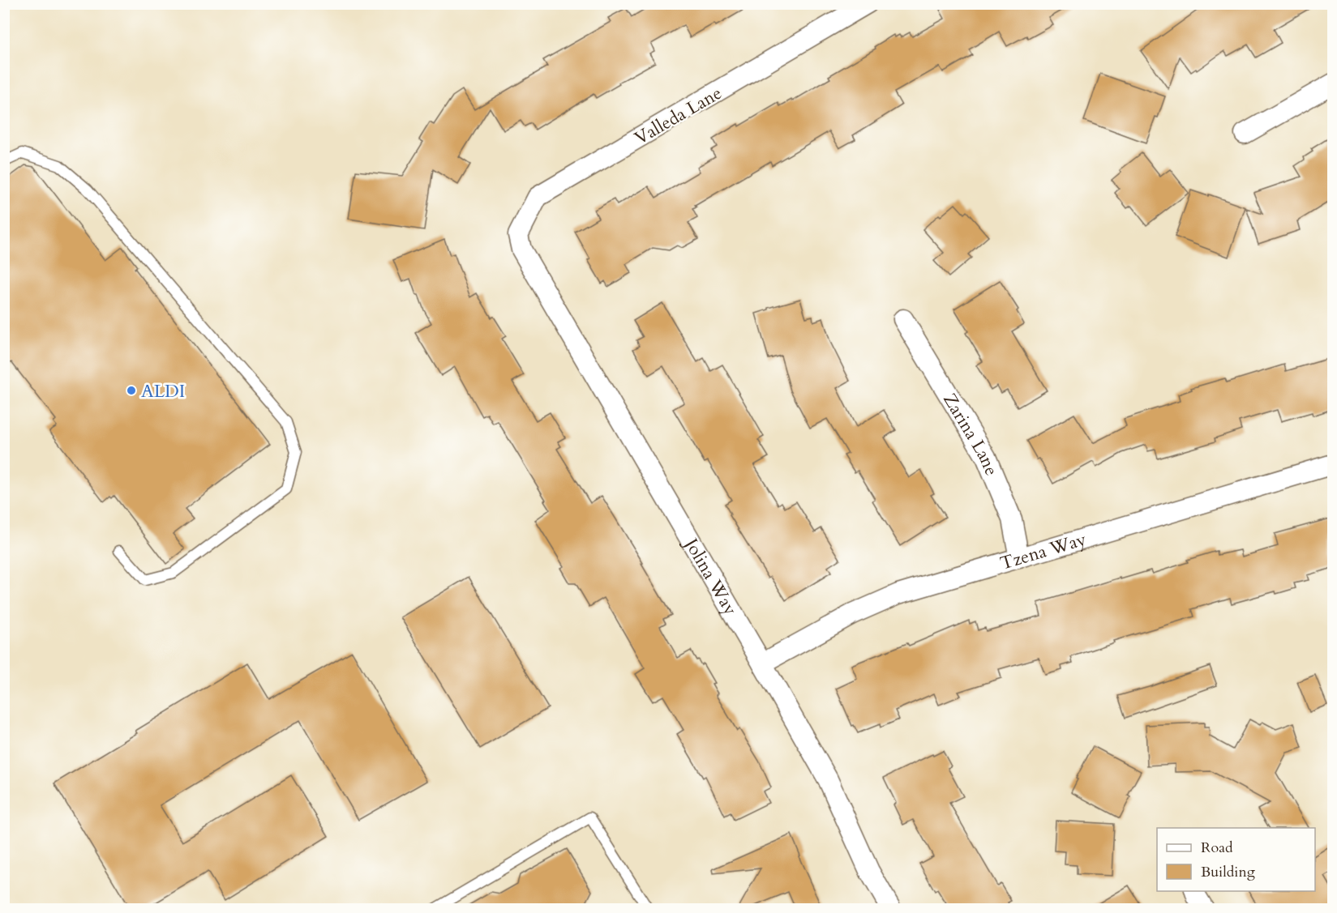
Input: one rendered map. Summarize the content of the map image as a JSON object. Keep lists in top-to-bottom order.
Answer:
{
  "streets": {
    "street": [
      "Valleda Lane",
      "Zarina Lane",
      "Tzena Way",
      "Jolina Way"
    ]
  },
  "crossings": [
    ["Valleda Lane", "Jolina Way"],
    ["Zarina Lane", "Tzena Way"],
    ["Tzena Way", "Jolina Way"]
  ],
  "places": ["ALDI"],
  "legend": ["Road", "Building"]
}
